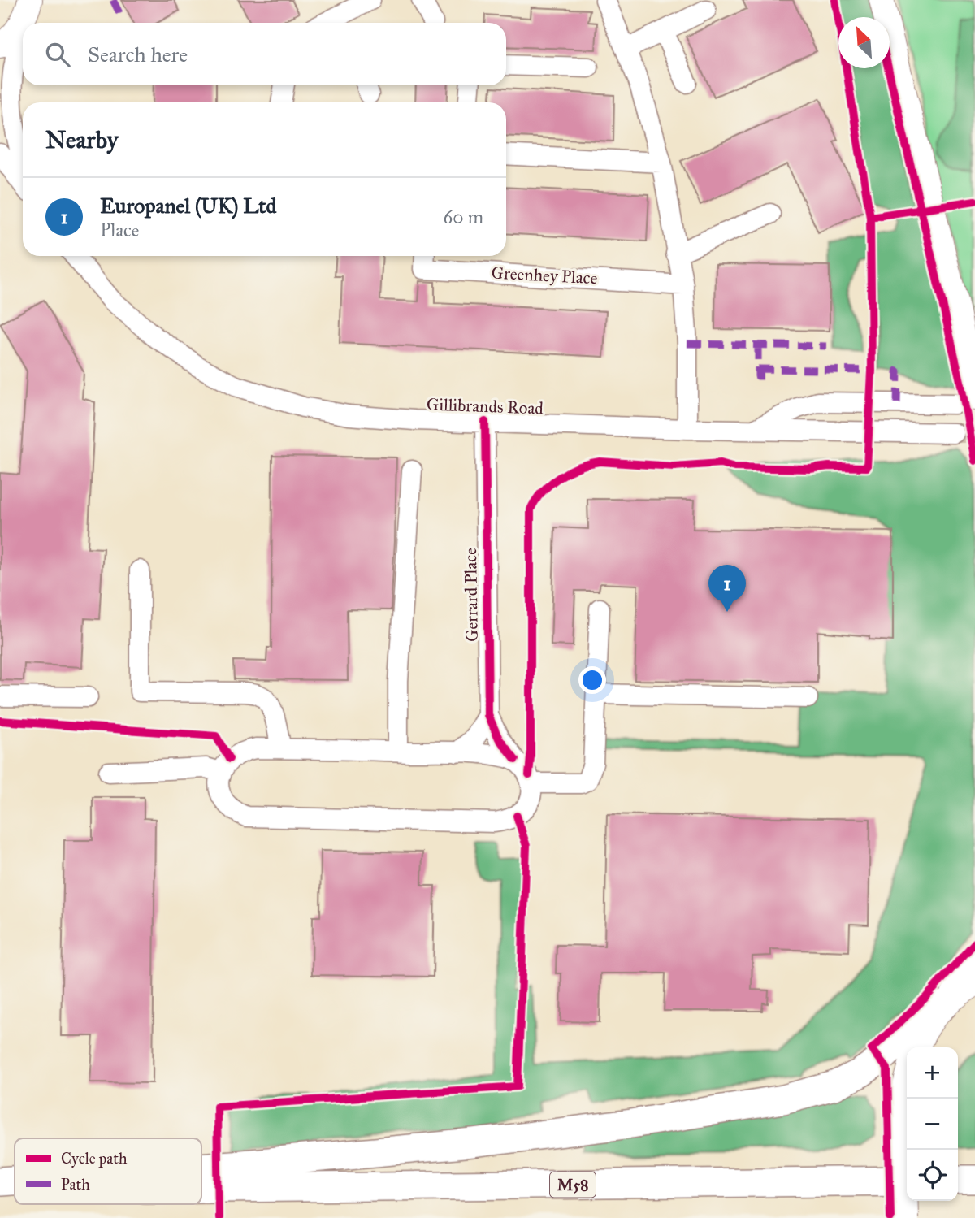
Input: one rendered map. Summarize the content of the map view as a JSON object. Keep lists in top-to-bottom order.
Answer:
{
  "streets": {
    "highway": ["M58"],
    "street": ["Greenhey Place", "Gillibrands Road", "Gerrard Place"]
  },
  "crossings": [
    ["Gillibrands Road", "Gerrard Place"]
  ],
  "legend": ["Cycle path", "Path"],
  "north": "top left",
  "page": {
    "search": "Search here",
    "heading": "Nearby",
    "list": [
      {
        "mark": "1",
        "name": "Europanel (UK) Ltd",
        "note": "Place",
        "value": "60 m"
      }
    ],
    "pins": "1",
    "map_buttons": ["+", "−"]
  }
}
